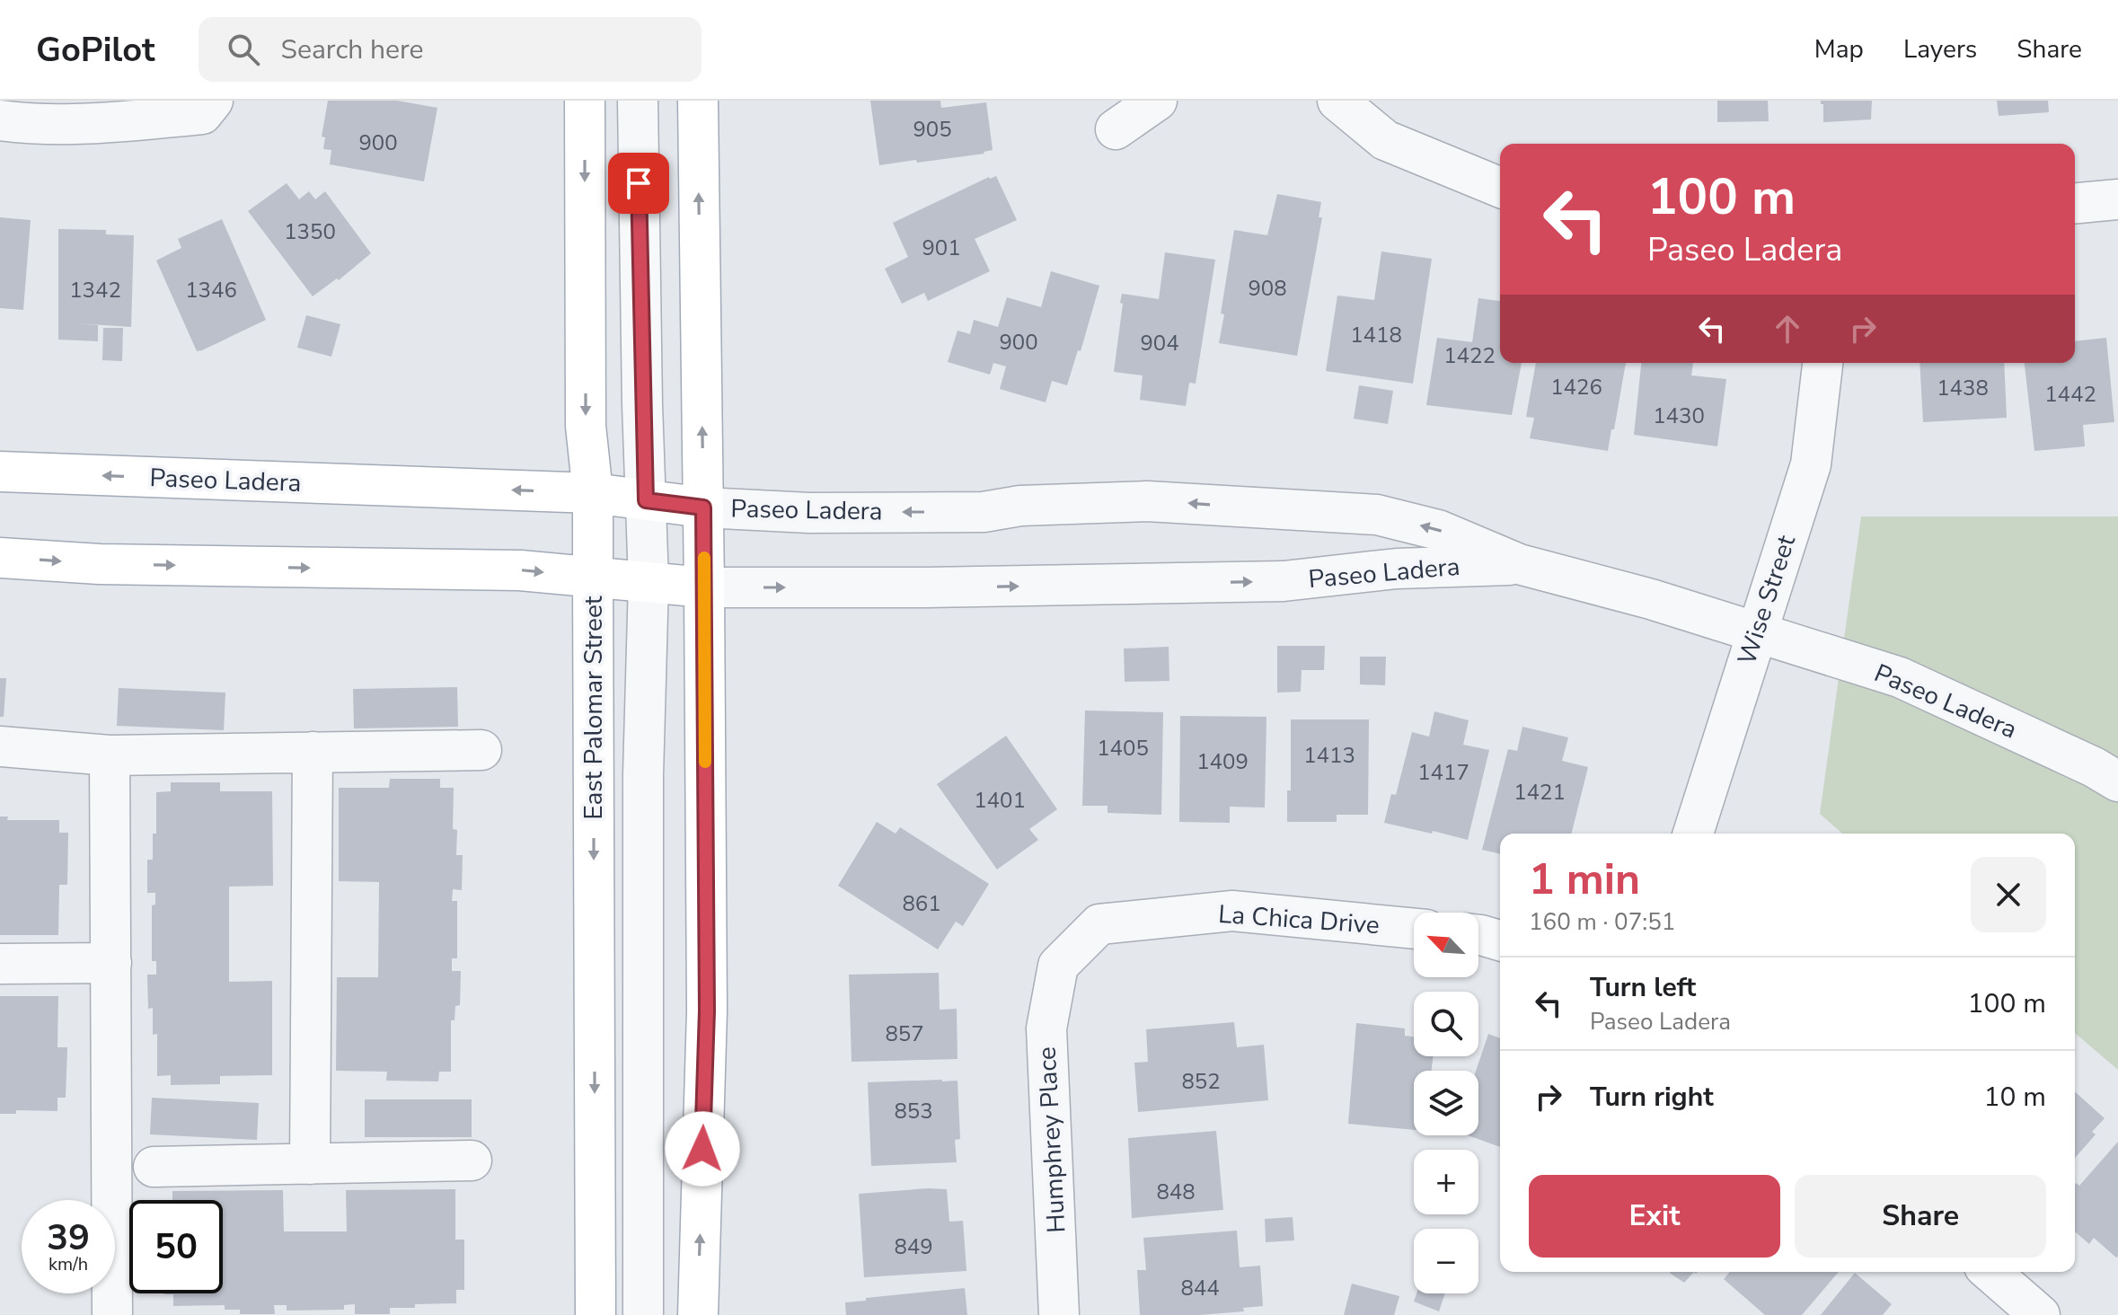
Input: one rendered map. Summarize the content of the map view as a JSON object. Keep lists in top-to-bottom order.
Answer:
{
  "streets": {
    "main road": ["Paseo Ladera", "East Palomar Street"],
    "street": ["Wise Street", "La Chica Drive", "Humphrey Place"]
  },
  "crossings": [
    ["Paseo Ladera", "Wise Street"],
    ["Paseo Ladera", "East Palomar Street"],
    ["La Chica Drive", "Humphrey Place"]
  ],
  "house_numbers": [
    "905",
    "900",
    "1350",
    "901",
    "908",
    "1342",
    "1346",
    "1418",
    "900",
    "904",
    "1422",
    "1426",
    "1438",
    "1442",
    "1430",
    "1405",
    "1413",
    "1409",
    "1417",
    "1421",
    "1401",
    "861",
    "857",
    "852",
    "853",
    "848",
    "849",
    "844"
  ],
  "north": "top left",
  "page": {
    "header": "GoPilot",
    "search": "Search here",
    "nav": ["Map", "Layers", "Share"],
    "turn": ["100 m", "Paseo Ladera"],
    "heading": ["1 min", "160 m · 07:51"],
    "map_buttons": ["+", "−"],
    "list": [
      {
        "name": "Turn left",
        "note": "Paseo Ladera",
        "value": "100 m"
      },
      {
        "name": "Turn right",
        "value": "10 m"
      }
    ],
    "buttons": ["Exit", "Share"],
    "speed": "39 km/h",
    "limit": "50"
  }
}
